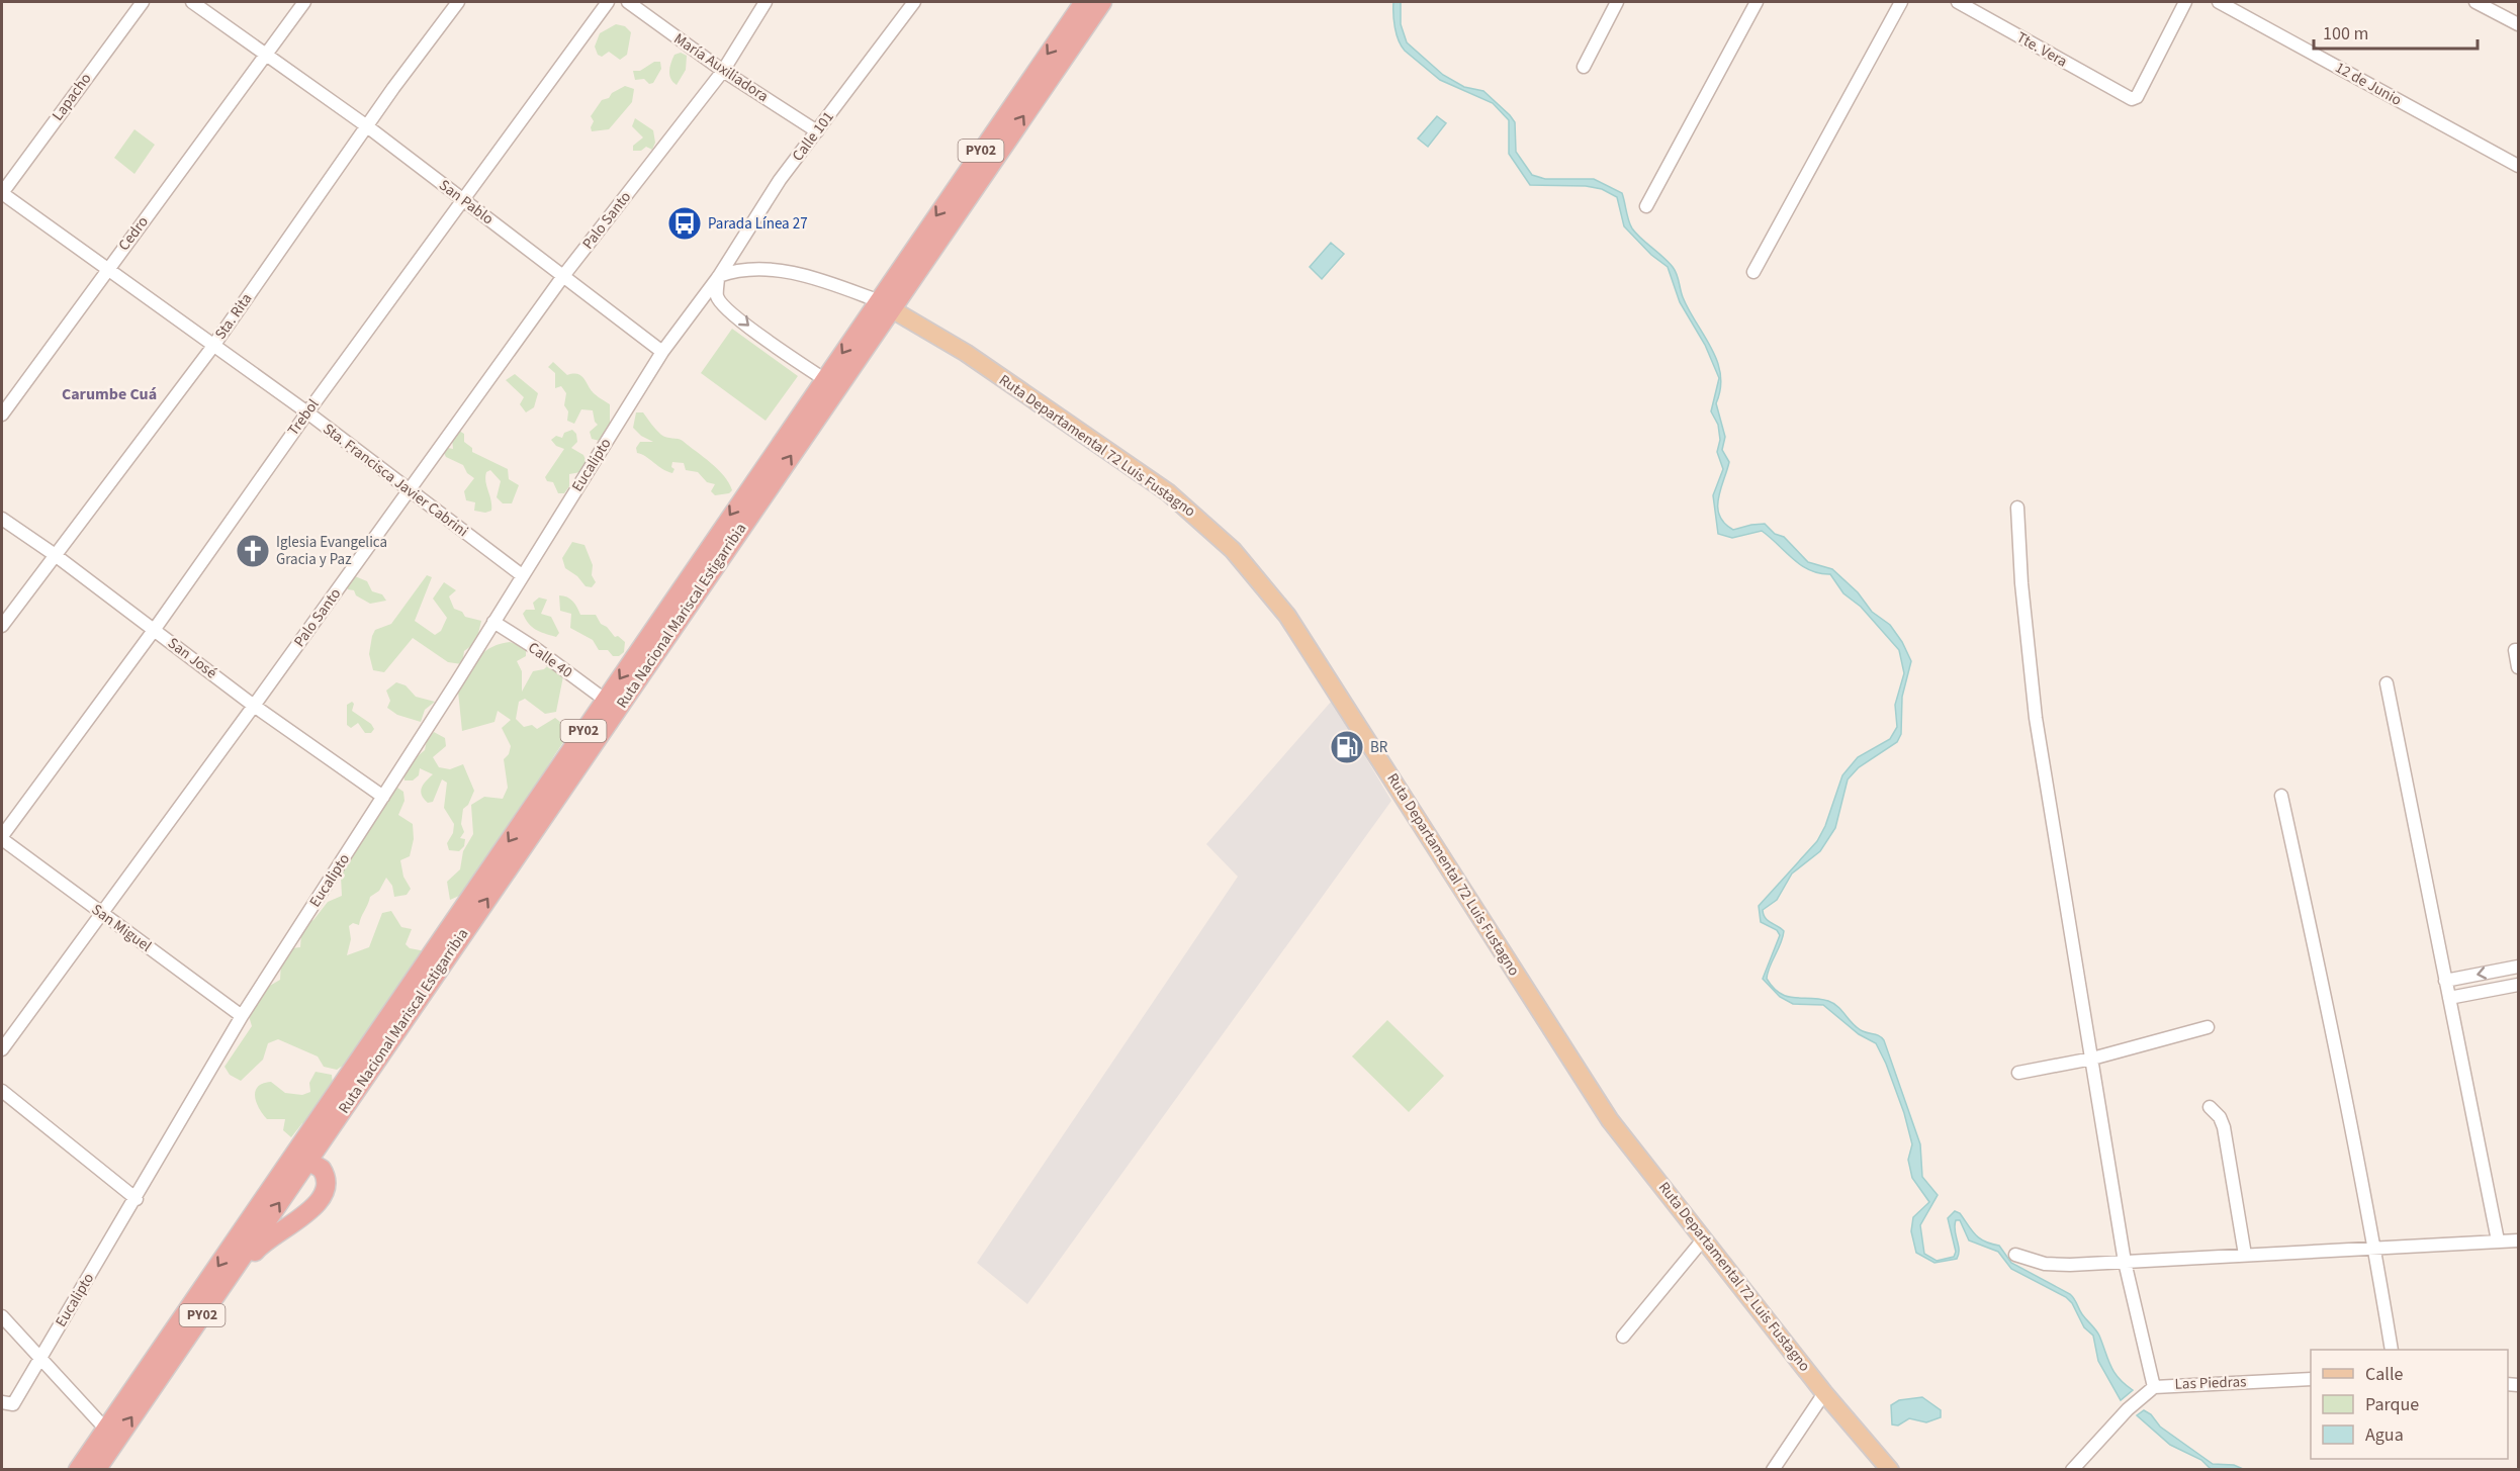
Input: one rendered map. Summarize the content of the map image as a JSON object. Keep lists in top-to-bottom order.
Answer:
{
  "streets": {
    "highway": ["PY02", "Ruta Nacional Mariscal Estigarribia"],
    "main road": ["Ruta Departamental 72 Luis Fustagno"],
    "street": [
      "Tte. Vera",
      "María Auxiliadora",
      "12 de Junio",
      "Lapacho",
      "Calle 101",
      "San Pablo",
      "Palo Santo",
      "Cedro",
      "Sta. Rita",
      "Trebol",
      "Eucalipto",
      "Sta. Francisca Javier Cabrini",
      "San José",
      "Calle 40",
      "San Miguel",
      "Las Piedras"
    ]
  },
  "crossings": [
    ["María Auxiliadora", "Calle 101"],
    ["María Auxiliadora", "Palo Santo"],
    ["Lapacho", "Sta. Francisca Javier Cabrini"],
    ["Calle 101", "San Pablo"],
    ["Calle 101", "Eucalipto"],
    ["San Pablo", "Palo Santo"],
    ["San Pablo", "Cedro"],
    ["San Pablo", "Sta. Rita"],
    ["San Pablo", "Trebol"],
    ["San Pablo", "Eucalipto"],
    ["Palo Santo", "Sta. Francisca Javier Cabrini"],
    ["Palo Santo", "San José"],
    ["Palo Santo", "San Miguel"],
    ["Cedro", "Sta. Francisca Javier Cabrini"],
    ["Sta. Rita", "Sta. Francisca Javier Cabrini"],
    ["Sta. Rita", "San José"],
    ["Trebol", "Sta. Francisca Javier Cabrini"],
    ["Trebol", "San José"],
    ["Trebol", "San Miguel"],
    ["Ruta Departamental 72 Luis Fustagno", "Ruta Nacional Mariscal Estigarribia"],
    ["Eucalipto", "Sta. Francisca Javier Cabrini"],
    ["Eucalipto", "San José"],
    ["Eucalipto", "Calle 40"],
    ["Eucalipto", "San Miguel"],
    ["Ruta Nacional Mariscal Estigarribia", "Calle 40"]
  ],
  "districts": ["Carumbe Cuá"],
  "places": {
    "bus stop": ["Parada Línea 27"],
    "church": ["Iglesia Evangelica Gracia y Paz"],
    "fuel station": ["BR"]
  },
  "legend": ["Calle", "Parque", "Agua"],
  "scale_bar": "100 m"
}
